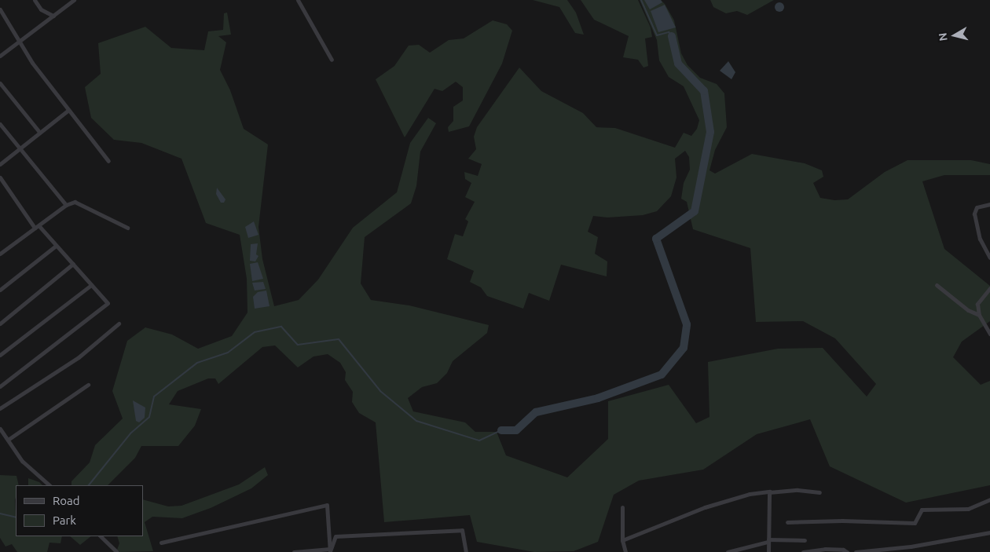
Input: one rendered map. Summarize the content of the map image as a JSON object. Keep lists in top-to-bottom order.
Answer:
{
  "legend": ["Road", "Park"],
  "north": "left"
}
